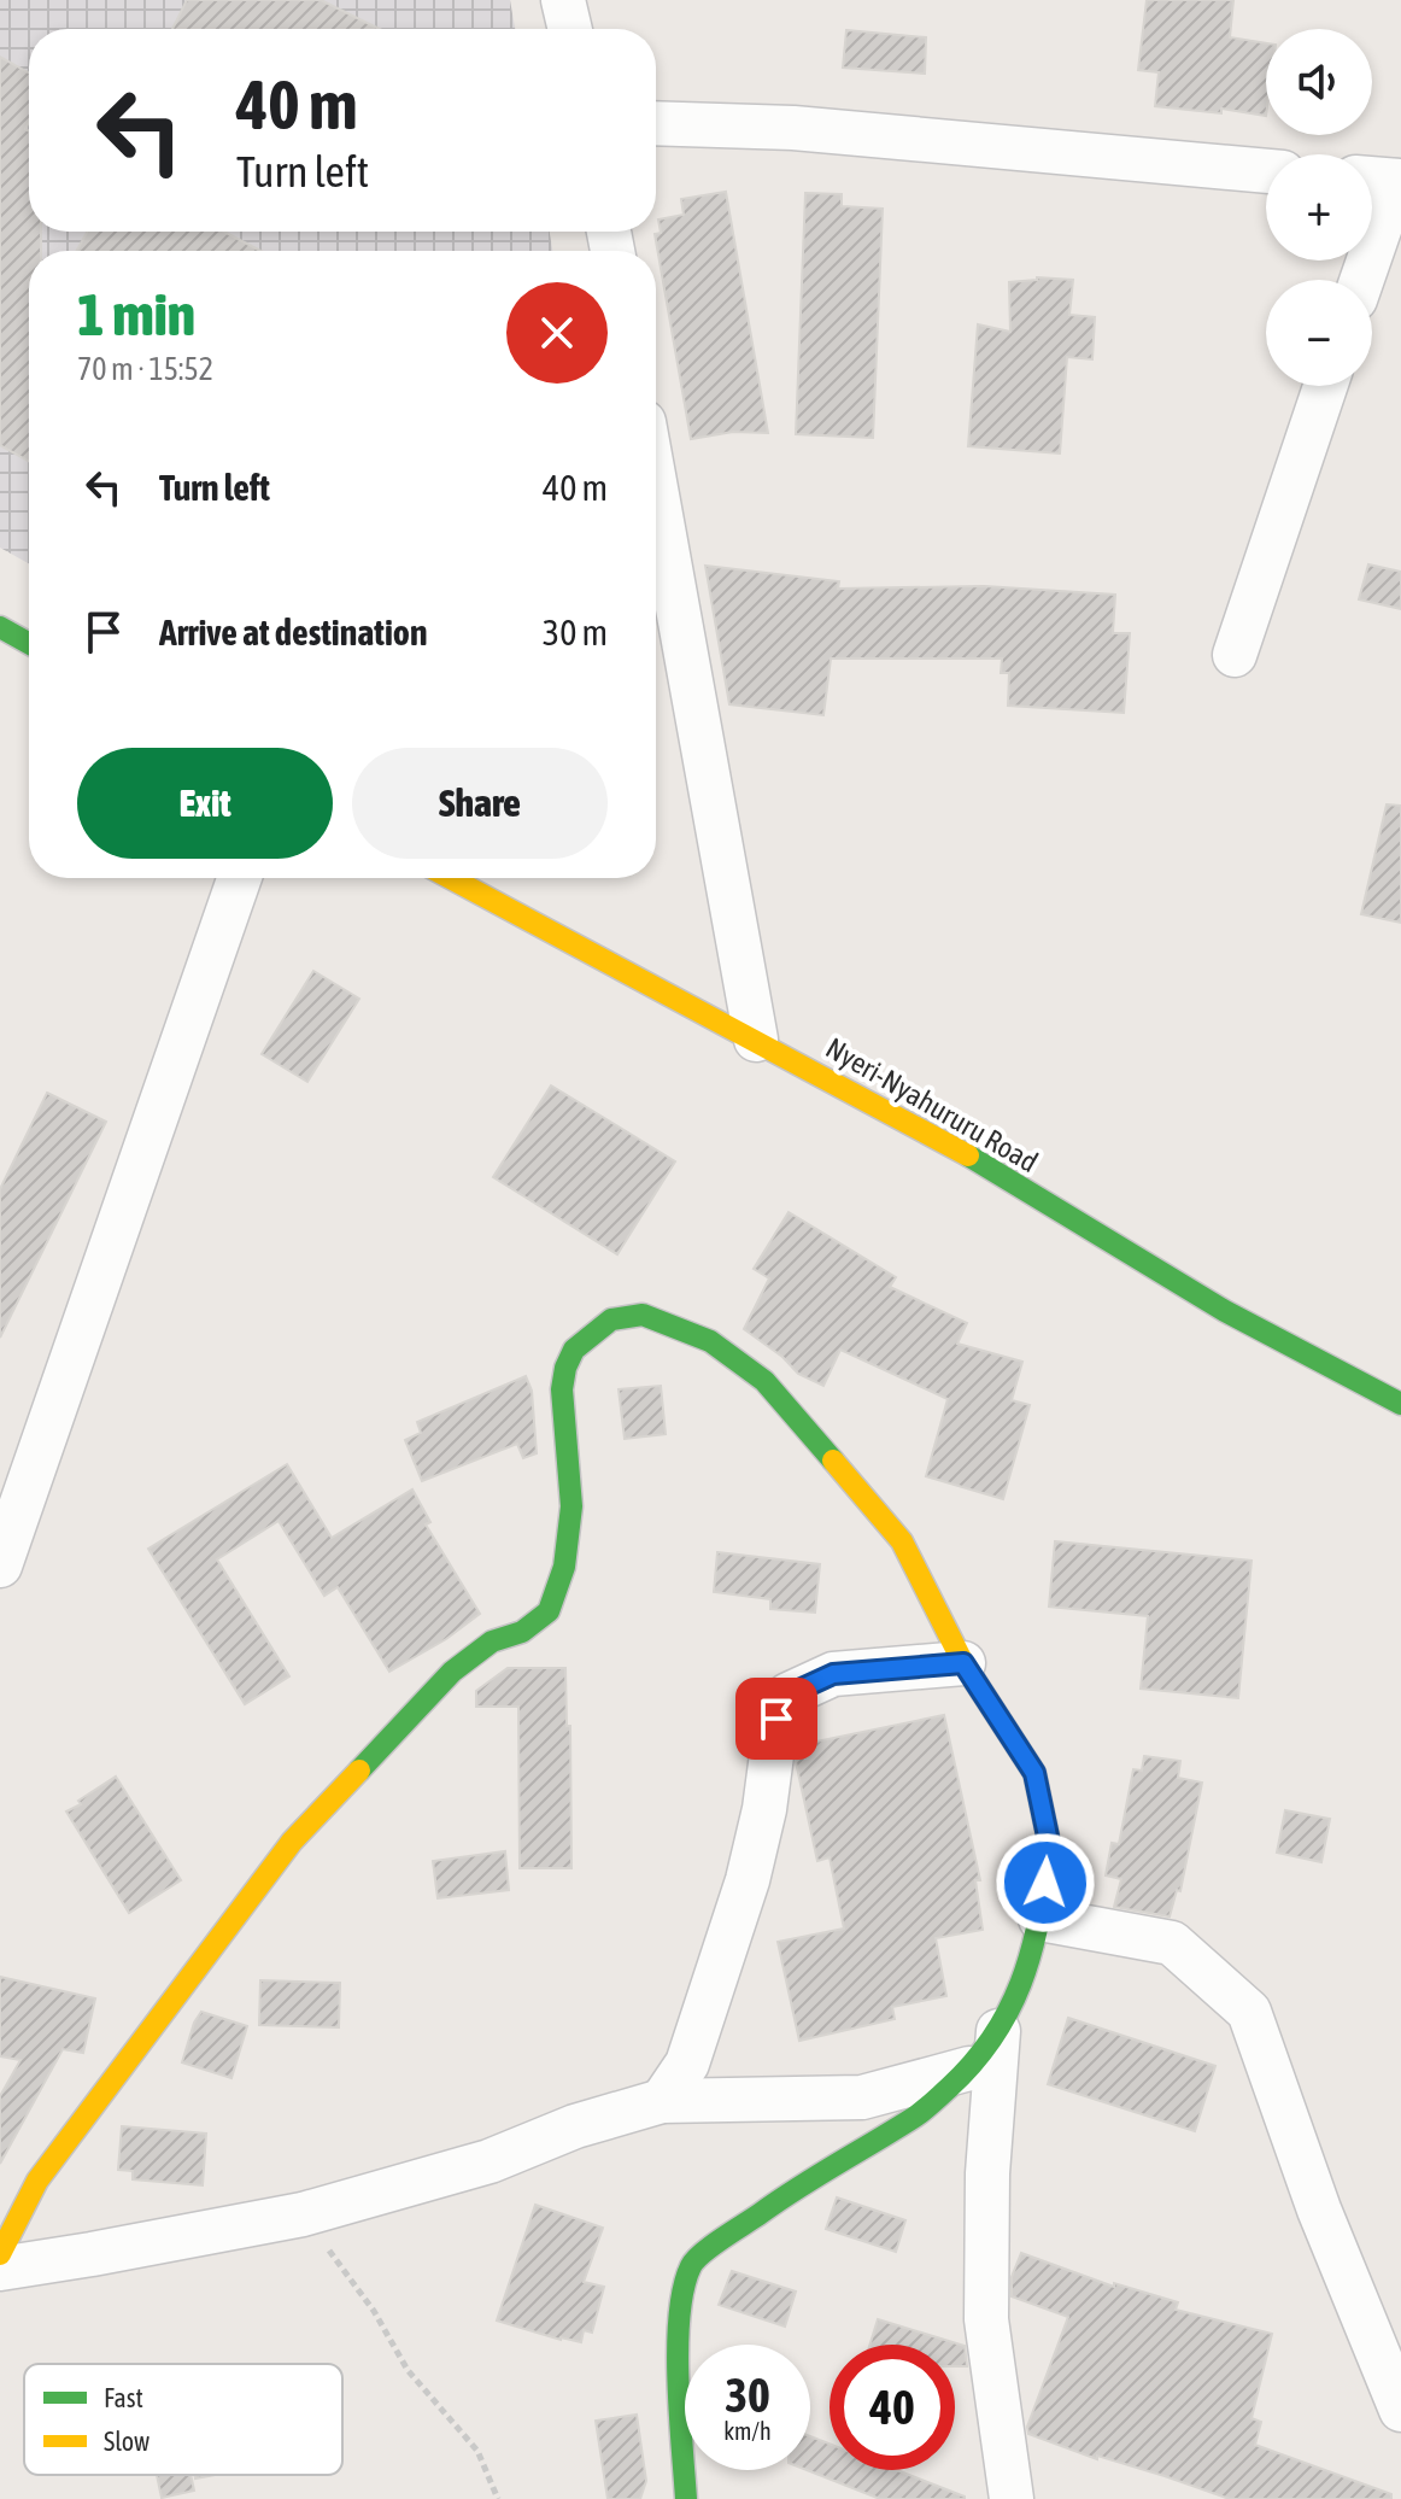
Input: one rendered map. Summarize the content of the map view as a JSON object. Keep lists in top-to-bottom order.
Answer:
{
  "streets": {
    "street": ["Nyeri-Nyahururu Road"]
  },
  "legend": ["Fast", "Slow"],
  "page": {
    "map_buttons": ["+", "−"],
    "turn": ["40 m", "Turn left"],
    "heading": ["1 min", "70 m · 15:52"],
    "list": [
      {
        "name": "Turn left",
        "value": "40 m"
      },
      {
        "name": "Arrive at destination",
        "value": "30 m"
      }
    ],
    "buttons": ["Exit", "Share"],
    "speed": "30 km/h",
    "limit": "40"
  }
}
